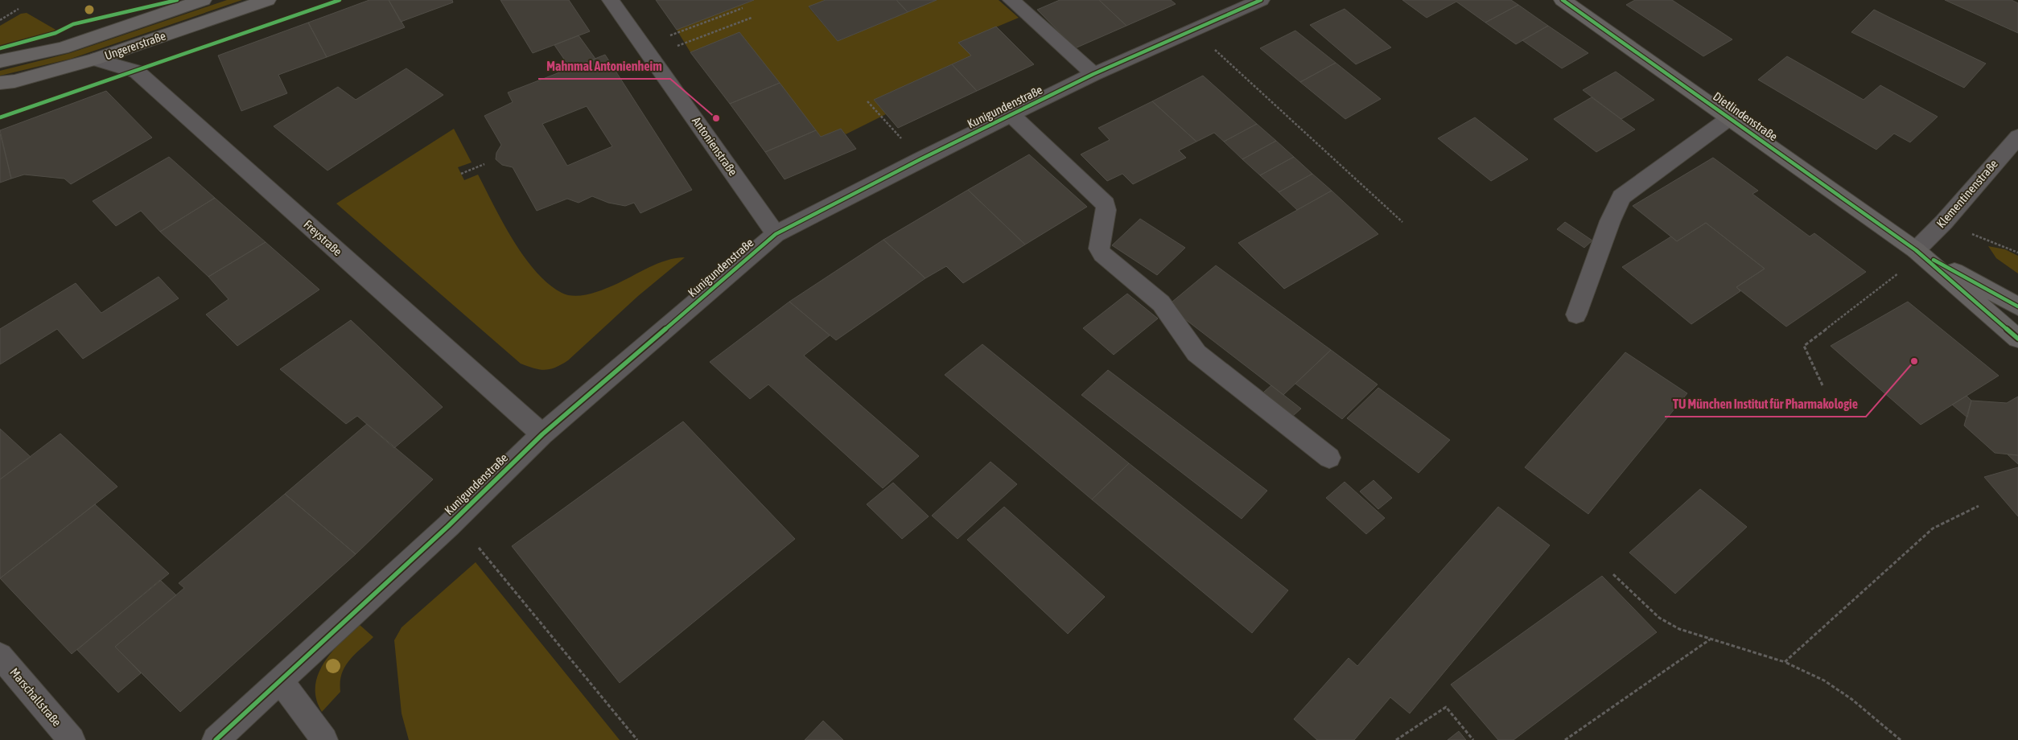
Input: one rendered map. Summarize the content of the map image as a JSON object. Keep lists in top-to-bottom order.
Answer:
{
  "streets": {
    "main road": ["Ungererstraße", "Dietlindenstraße"],
    "street": [
      "Kunigundenstraße",
      "Antonienstraße",
      "Klementinenstraße",
      "Freystraße",
      "Marschallstraße"
    ]
  },
  "crossings": [
    ["Ungererstraße", "Freystraße"],
    ["Kunigundenstraße", "Antonienstraße"],
    ["Kunigundenstraße", "Freystraße"],
    ["Dietlindenstraße", "Klementinenstraße"]
  ],
  "places": ["Mahnmal Antonienheim", "TU München Institut für Pharmakologie"]
}
